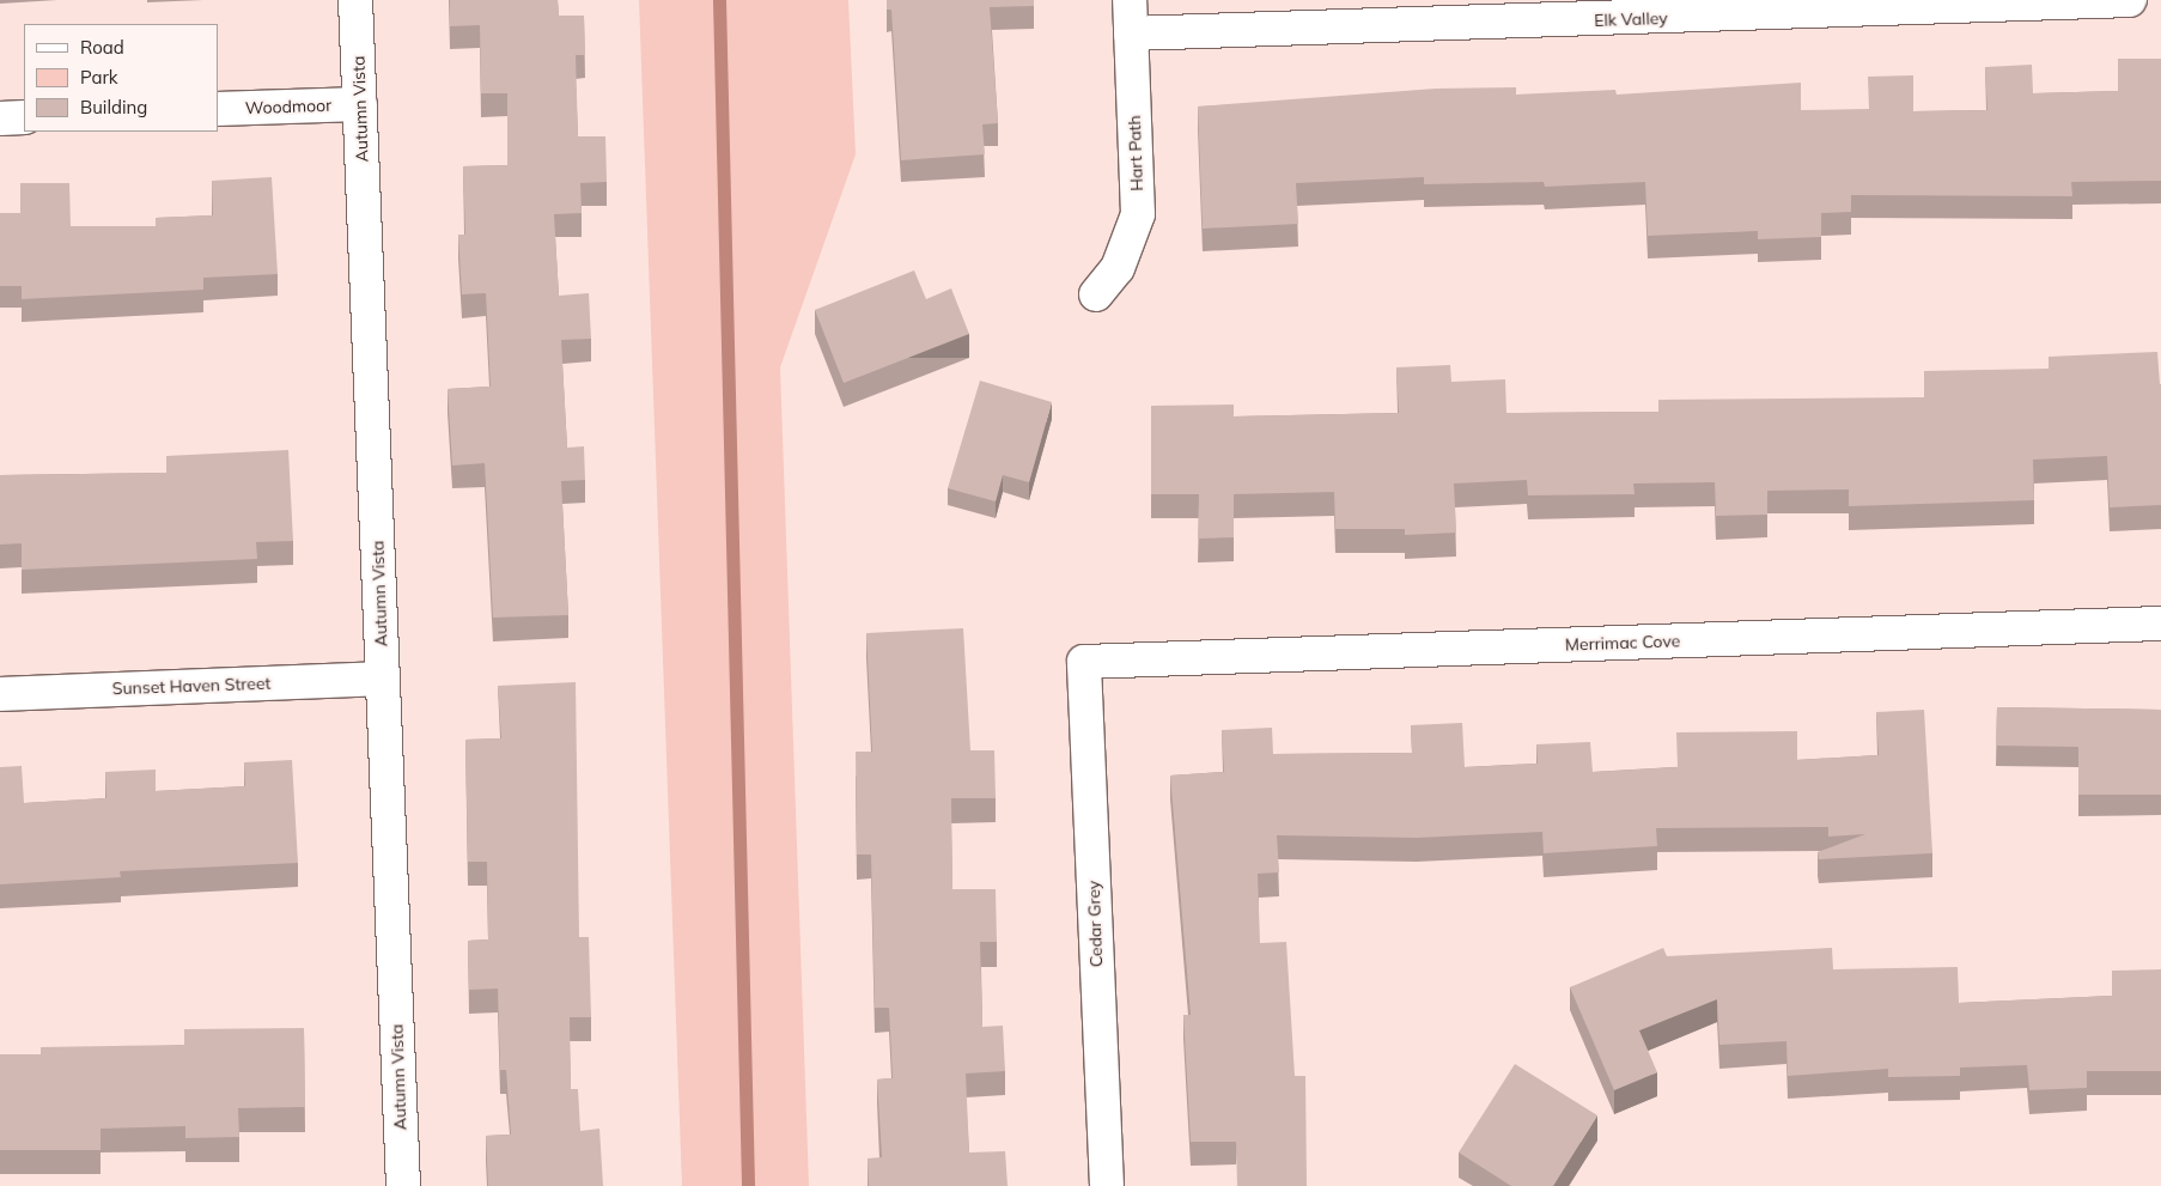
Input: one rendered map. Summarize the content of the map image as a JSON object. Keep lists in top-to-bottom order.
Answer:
{
  "streets": {
    "street": [
      "Elk Valley",
      "Woodmoor",
      "Autumn Vista",
      "Hart Path",
      "Merrimac Cove",
      "Sunset Haven Street",
      "Cedar Grey"
    ]
  },
  "crossings": [
    ["Elk Valley", "Hart Path"],
    ["Woodmoor", "Autumn Vista"],
    ["Autumn Vista", "Sunset Haven Street"],
    ["Merrimac Cove", "Cedar Grey"]
  ],
  "legend": ["Road", "Park", "Building"]
}
